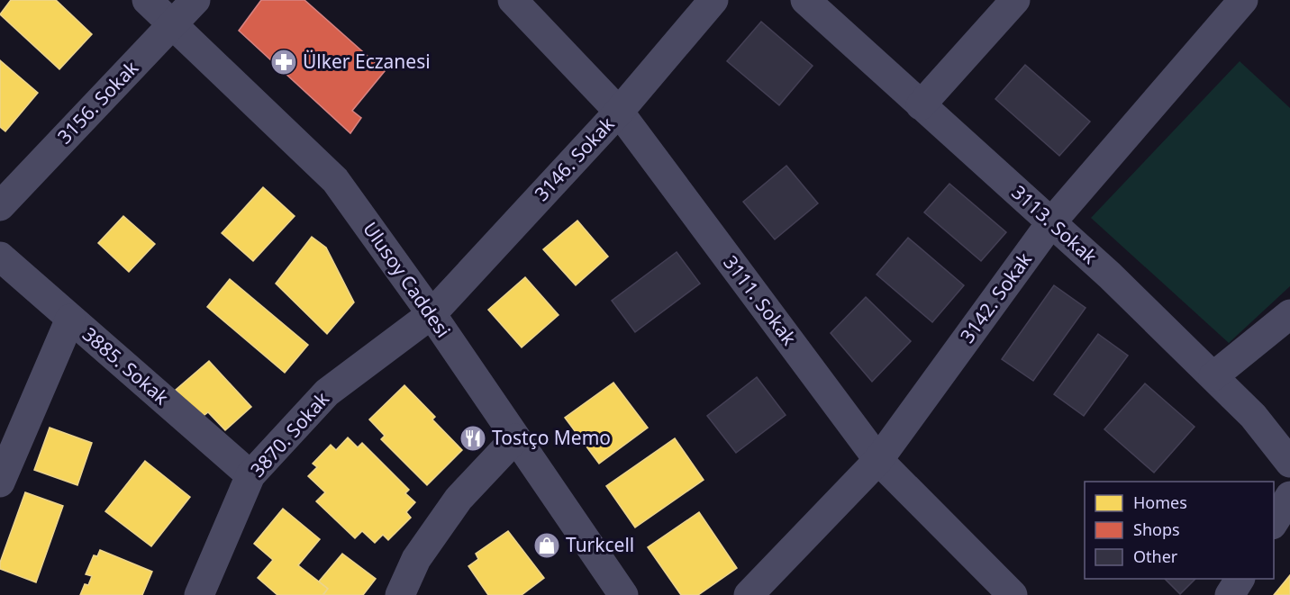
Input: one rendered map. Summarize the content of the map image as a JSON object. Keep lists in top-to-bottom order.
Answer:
{
  "streets": {
    "street": [
      "3156. Sokak",
      "3146. Sokak",
      "3113. Sokak",
      "Ulusoy Caddesi",
      "3142. Sokak",
      "3111. Sokak",
      "3885. Sokak",
      "3870. Sokak"
    ]
  },
  "crossings": [
    ["3156. Sokak", "Ulusoy Caddesi"],
    ["3146. Sokak", "Ulusoy Caddesi"],
    ["3146. Sokak", "3111. Sokak"],
    ["3146. Sokak", "3870. Sokak"],
    ["3113. Sokak", "3142. Sokak"],
    ["Ulusoy Caddesi", "3870. Sokak"],
    ["3142. Sokak", "3111. Sokak"],
    ["3885. Sokak", "3870. Sokak"]
  ],
  "places": {
    "pharmacy": ["Ülker Eczanesi"],
    "restaurant": ["Tostço Memo"],
    "shop": ["Turkcell"]
  },
  "legend": ["Homes", "Shops", "Other"]
}
